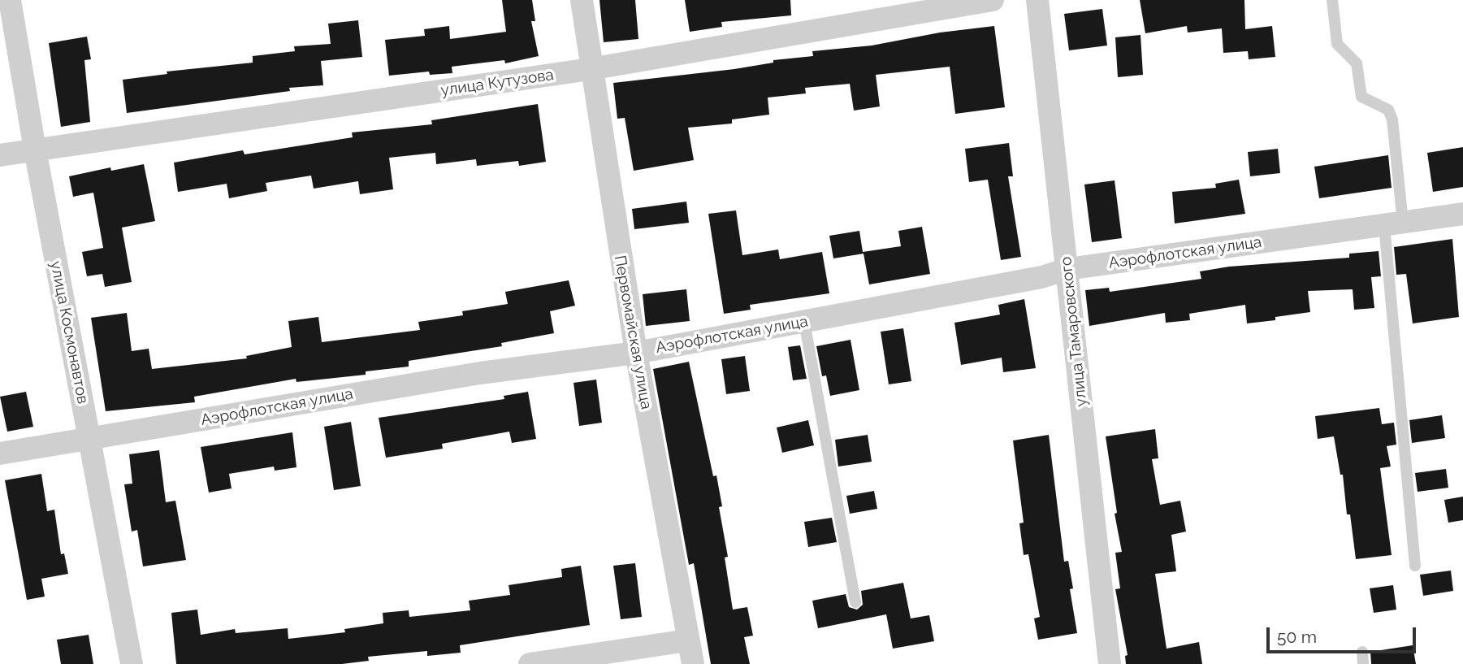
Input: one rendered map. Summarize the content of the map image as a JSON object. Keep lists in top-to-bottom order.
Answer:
{
  "streets": {
    "street": [
      "улица Кутузова",
      "Аэрофлотская улица",
      "улица Тамаровского",
      "улица Космонавтов",
      "Первомайская улица"
    ]
  },
  "crossings": [
    ["улица Кутузова", "улица Космонавтов"],
    ["улица Кутузова", "Первомайская улица"],
    ["Аэрофлотская улица", "улица Тамаровского"],
    ["Аэрофлотская улица", "улица Космонавтов"],
    ["Аэрофлотская улица", "Первомайская улица"]
  ],
  "scale_bar": "50 m"
}
